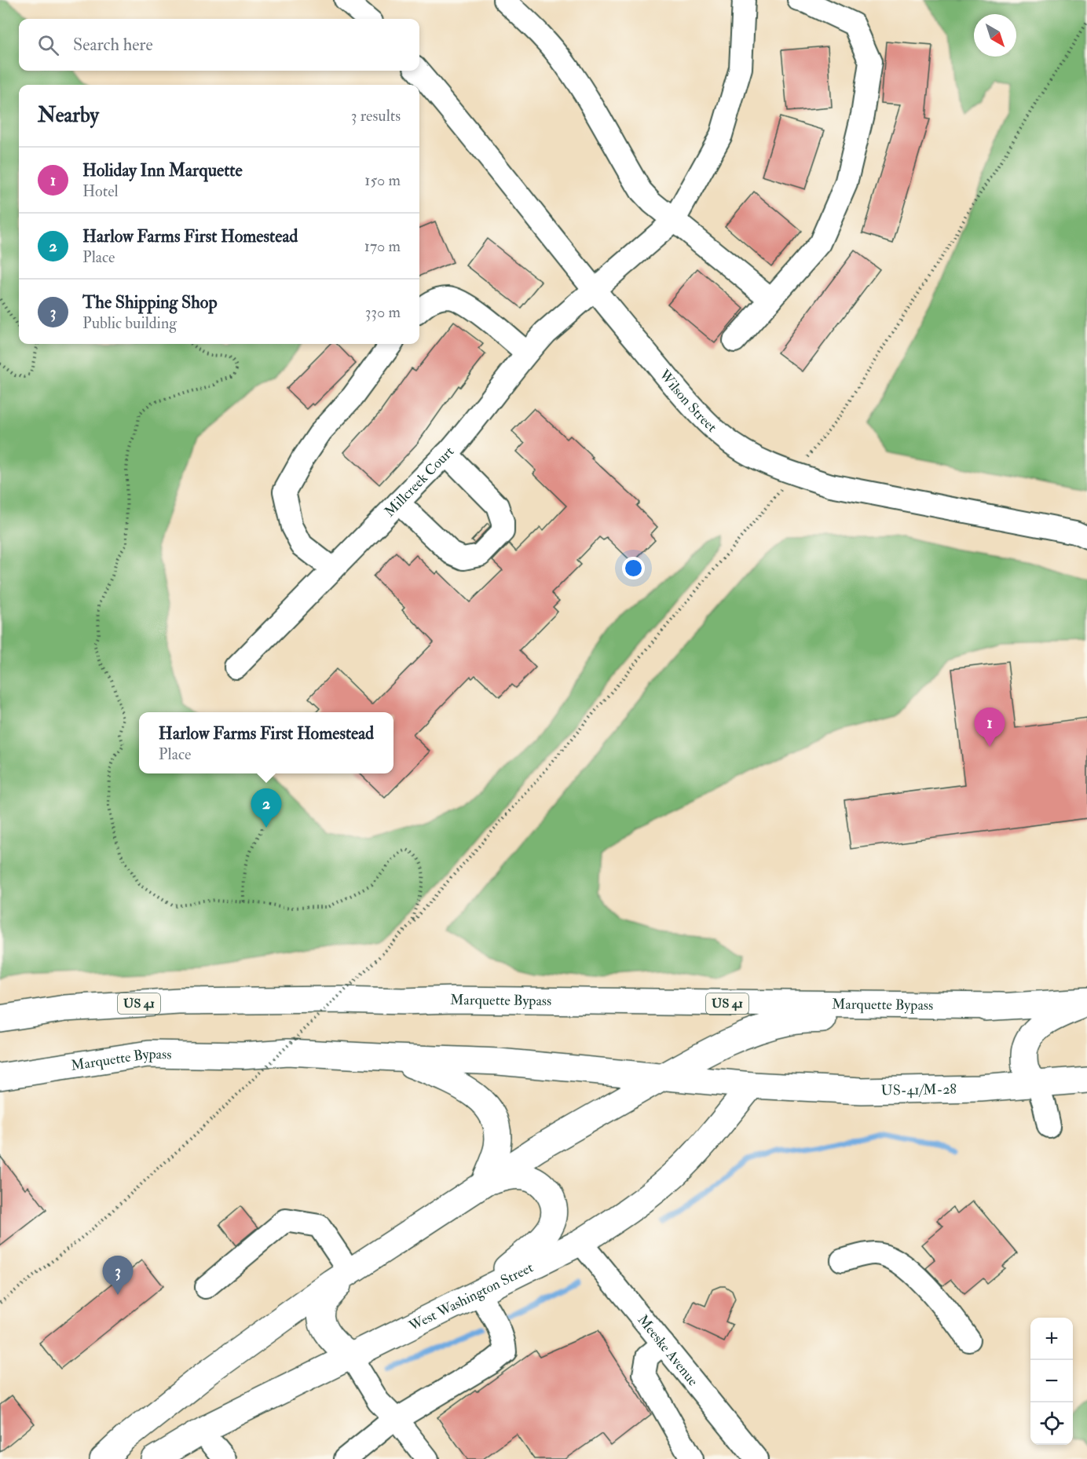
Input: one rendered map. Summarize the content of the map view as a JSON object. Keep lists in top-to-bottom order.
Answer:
{
  "streets": {
    "main road": [
      "Marquette Bypass",
      "US 41",
      "US-41/M-28",
      "West Washington Street"
    ],
    "street": ["Wilson Street", "Millcreek Court", "Meeske Avenue"]
  },
  "crossings": [
    ["Wilson Street", "Millcreek Court"],
    ["Marquette Bypass", "US 41"],
    ["Marquette Bypass", "US-41/M-28"],
    ["Marquette Bypass", "West Washington Street"],
    ["US-41/M-28", "West Washington Street"],
    ["West Washington Street", "Meeske Avenue"]
  ],
  "north": "bottom right",
  "page": {
    "search": "Search here",
    "heading": ["Nearby", "3 results"],
    "list": [
      {
        "mark": "1",
        "name": "Holiday Inn Marquette",
        "note": "Hotel",
        "value": "150 m"
      },
      {
        "mark": "2",
        "name": "Harlow Farms First Homestead",
        "note": "Place",
        "value": "170 m"
      },
      {
        "mark": "3",
        "name": "The Shipping Shop",
        "note": "Public building",
        "value": "330 m"
      }
    ],
    "pins": ["1", "2", "3"],
    "popup": ["Harlow Farms First Homestead", "Place"],
    "map_buttons": ["+", "−"]
  }
}
